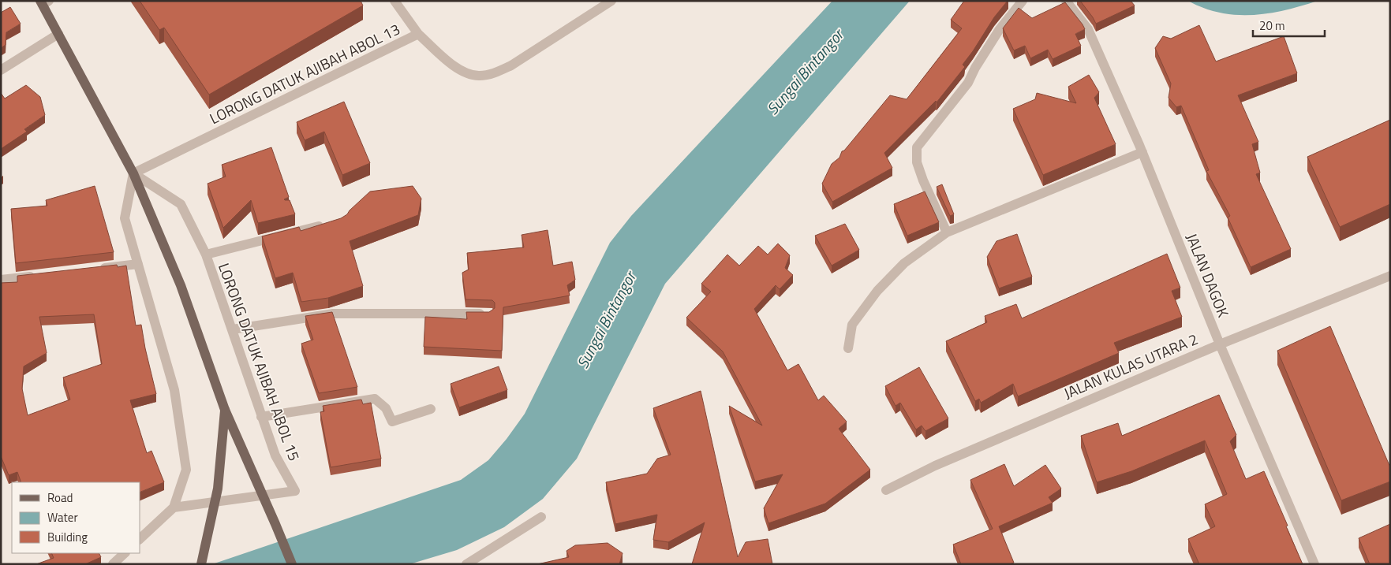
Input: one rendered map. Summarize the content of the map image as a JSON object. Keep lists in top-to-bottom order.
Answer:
{
  "streets": {
    "street": [
      "LORONG DATUK AJIBAH ABOL 13",
      "JALAN DAGOK",
      "LORONG DATUK AJIBAH ABOL 15",
      "JALAN KULAS UTARA 2"
    ]
  },
  "crossings": [
    ["LORONG DATUK AJIBAH ABOL 13", "LORONG DATUK AJIBAH ABOL 15"],
    ["JALAN DAGOK", "JALAN KULAS UTARA 2"]
  ],
  "water": ["Sungai Bintangor"],
  "legend": ["Road", "Water", "Building"],
  "scale_bar": "20 m"
}
